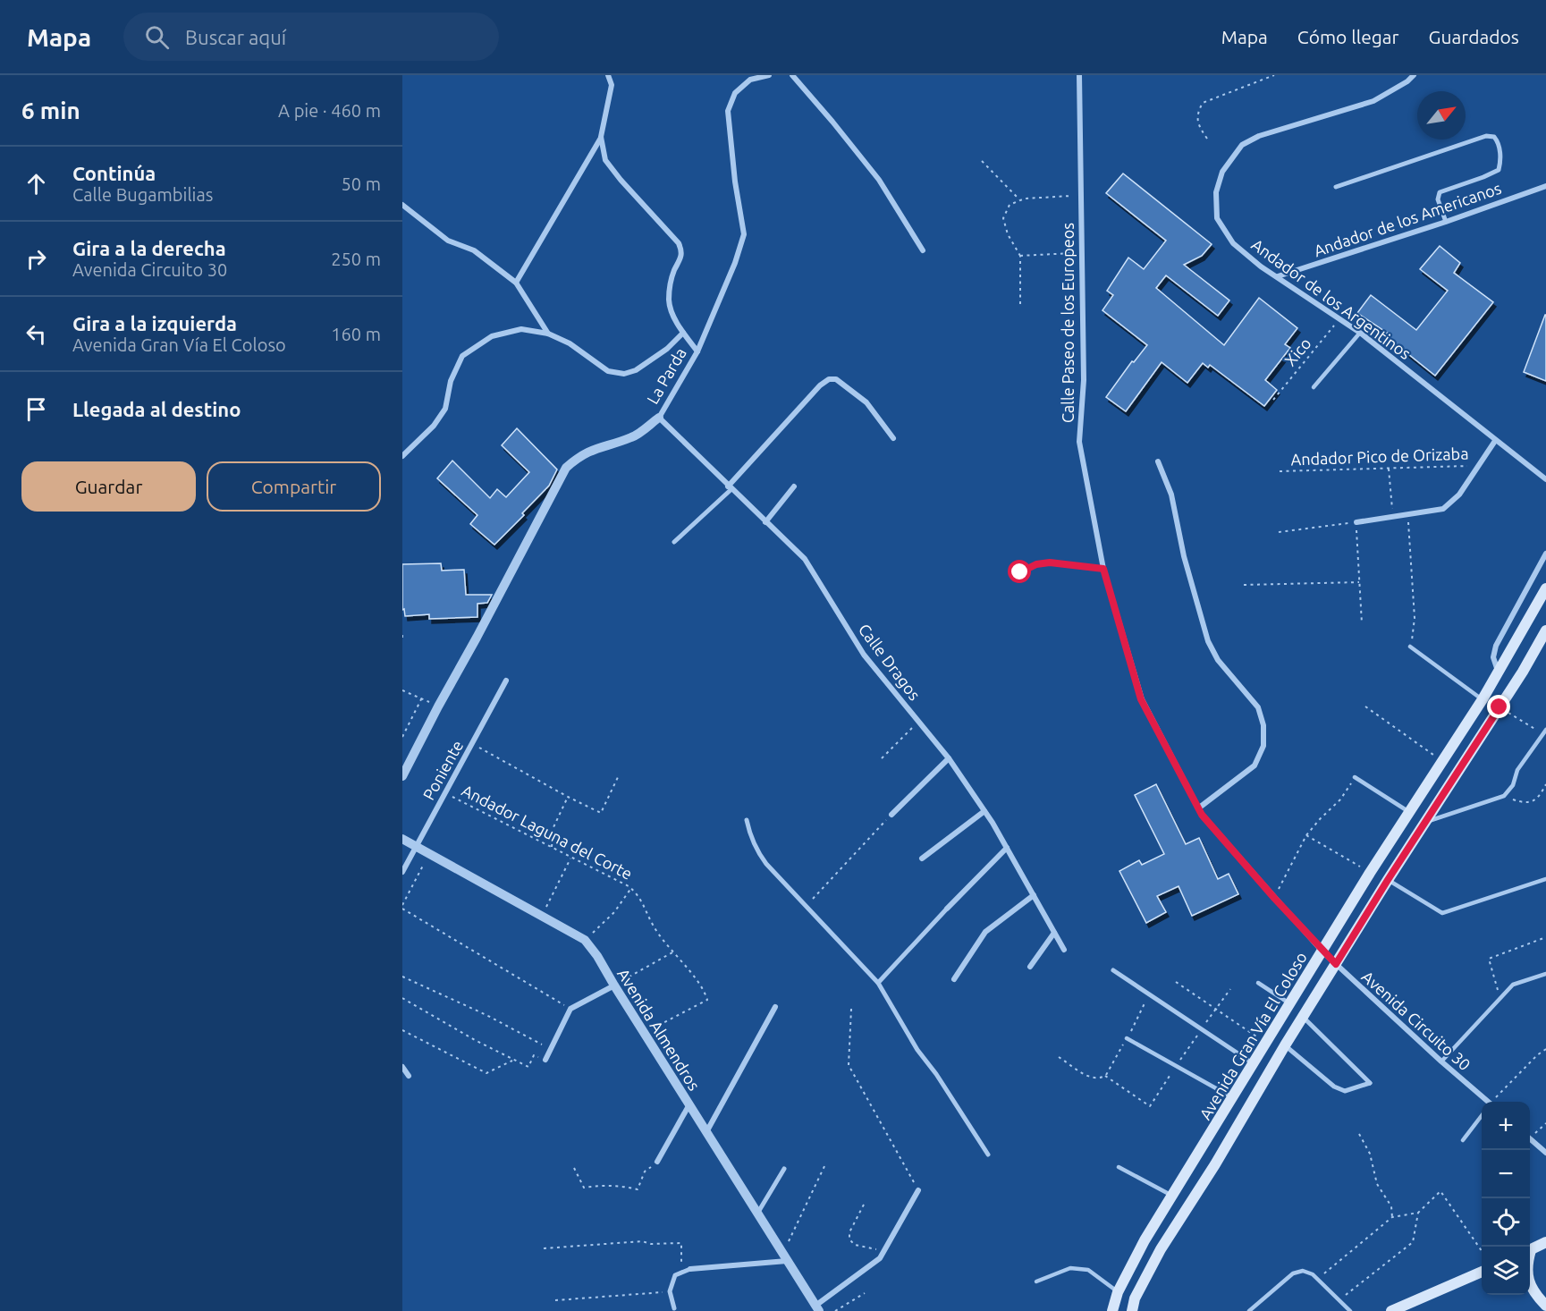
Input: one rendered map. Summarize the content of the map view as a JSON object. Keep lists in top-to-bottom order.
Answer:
{
  "streets": {
    "main road": ["Avenida Gran Vía El Coloso"],
    "street": [
      "Andador de los Americanos",
      "Andador de los Argentinos",
      "Calle Paseo de los Europeos",
      "La Parda",
      "Calle Dragos",
      "Poniente",
      "Avenida Circuito 30",
      "Avenida Almendros"
    ],
    "path": ["Xico", "Andador Pico de Orizaba", "Andador Laguna del Corte"]
  },
  "crossings": [
    ["Andador de los Americanos", "Andador de los Argentinos"],
    ["Andador de los Argentinos", "Xico"],
    ["Calle Paseo de los Europeos", "Avenida Circuito 30"],
    ["La Parda", "Calle Dragos"],
    ["Poniente", "Andador Laguna del Corte"],
    ["Poniente", "Avenida Almendros"],
    ["Andador Laguna del Corte", "Avenida Almendros"],
    ["Avenida Circuito 30", "Avenida Gran Vía El Coloso"]
  ],
  "north": "top right",
  "page": {
    "header": "Mapa",
    "search": "Buscar aquí",
    "nav": ["Mapa", "Cómo llegar", "Guardados"],
    "heading": ["6 min", "A pie · 460 m"],
    "list": [
      ["Continúa", "Calle Bugambilias", "50 m"],
      ["Gira a la derecha", "Avenida Circuito 30", "250 m"],
      ["Gira a la izquierda", "Avenida Gran Vía El Coloso", "160 m"],
      "Llegada al destino"
    ],
    "buttons": ["Guardar", "Compartir"],
    "map_buttons": ["+", "−"]
  }
}
